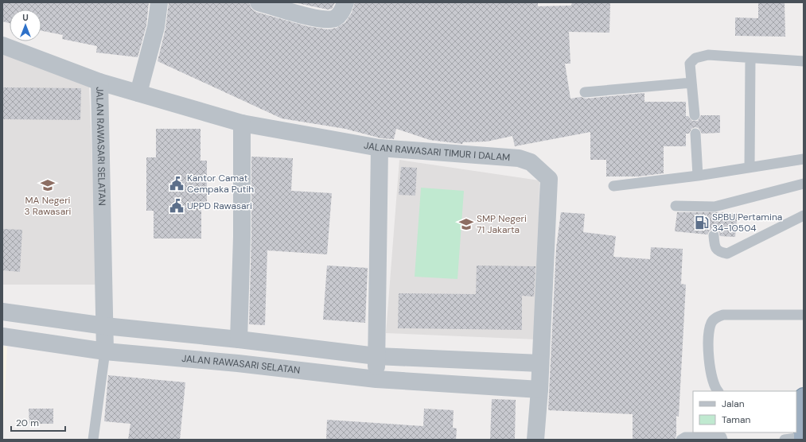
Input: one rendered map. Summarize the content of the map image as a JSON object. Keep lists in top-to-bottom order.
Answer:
{
  "streets": {
    "street": ["JALAN RAWASARI SELATAN", "JALAN RAWASARI TIMUR I DALAM"]
  },
  "crossings": [
    ["JALAN RAWASARI SELATAN", "JALAN RAWASARI TIMUR I DALAM"]
  ],
  "places": {
    "public building": ["Kantor Camat Cempaka Putih", "UPPD Rawasari"],
    "school or university": ["MA Negeri 3 Rawasari", "SMP Negeri 71 Jakarta"],
    "fuel station": ["SPBU Pertamina 34-10504"]
  },
  "legend": ["Jalan", "Taman"],
  "scale_bar": "20 m",
  "north": "top"
}
